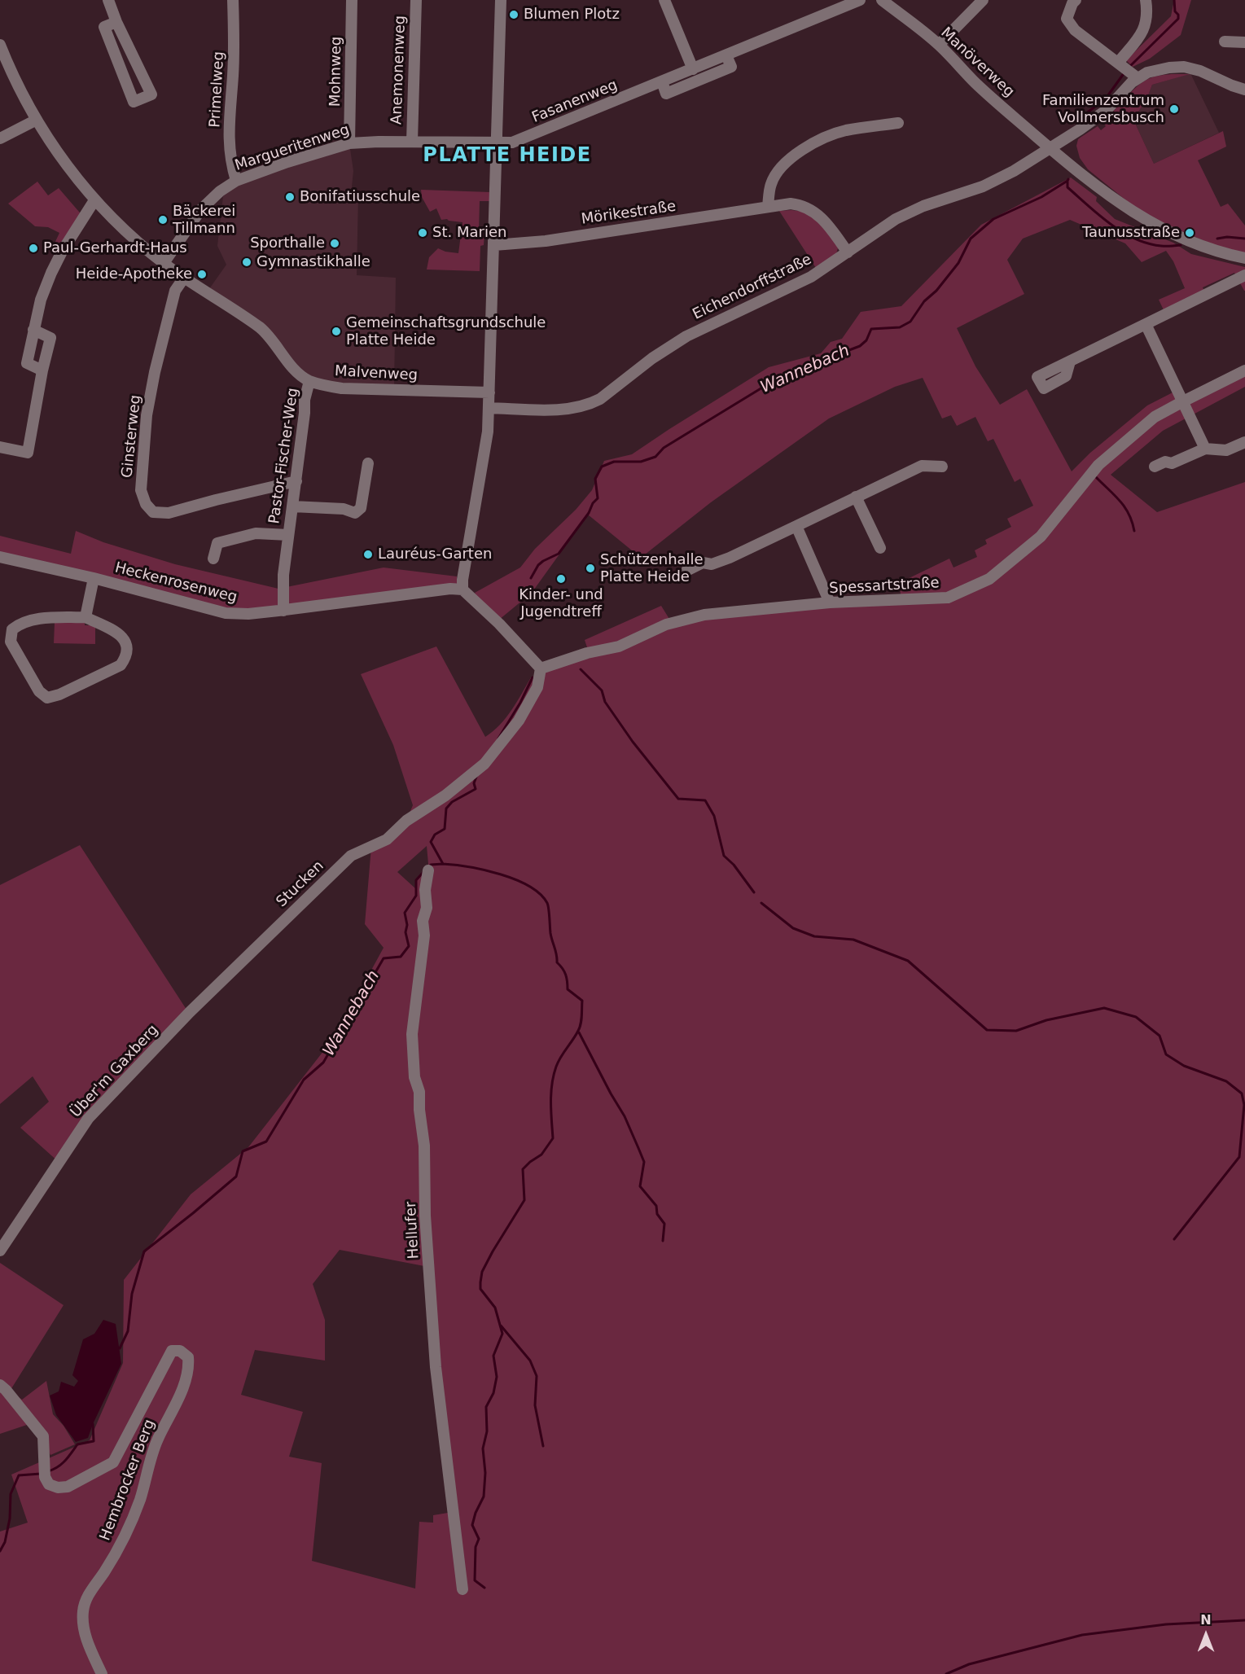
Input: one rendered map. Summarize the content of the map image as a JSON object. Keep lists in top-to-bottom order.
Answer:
{
  "streets": {
    "street": [
      "Manöverweg",
      "Anemonenweg",
      "Mohnweg",
      "Primelweg",
      "Fasanenweg",
      "Margueritenweg",
      "Mörikestraße",
      "Eichendorffstraße",
      "Malvenweg",
      "Ginsterweg",
      "Pastor-Fischer-Weg",
      "Heckenrosenweg",
      "Spessartstraße",
      "Stucken",
      "Über'm Gaxberg",
      "Hellufer",
      "Hembrocker Berg"
    ]
  },
  "crossings": [
    ["Manöverweg", "Eichendorffstraße"],
    ["Anemonenweg", "Margueritenweg"],
    ["Mohnweg", "Margueritenweg"],
    ["Primelweg", "Margueritenweg"],
    ["Fasanenweg", "Margueritenweg"],
    ["Margueritenweg", "Malvenweg"],
    ["Mörikestraße", "Eichendorffstraße"],
    ["Malvenweg", "Ginsterweg"],
    ["Malvenweg", "Pastor-Fischer-Weg"],
    ["Ginsterweg", "Pastor-Fischer-Weg"],
    ["Pastor-Fischer-Weg", "Heckenrosenweg"],
    ["Spessartstraße", "Stucken"],
    ["Stucken", "Über'm Gaxberg"]
  ],
  "districts": ["PLATTE HEIDE"],
  "water": ["Wannebach"],
  "places": [
    "Blumen Plotz",
    "Familienzentrum Vollmersbusch",
    "Bonifatiusschule",
    "Bäckerei Tillmann",
    "St. Marien",
    "Taunusstraße",
    "Sporthalle",
    "Paul-Gerhardt-Haus",
    "Gymnastikhalle",
    "Heide-Apotheke",
    "Gemeinschaftsgrundschule Platte Heide",
    "Lauréus-Garten",
    "Schützenhalle Platte Heide",
    "Kinder- und Jugendtreff"
  ],
  "north": "top"
}
